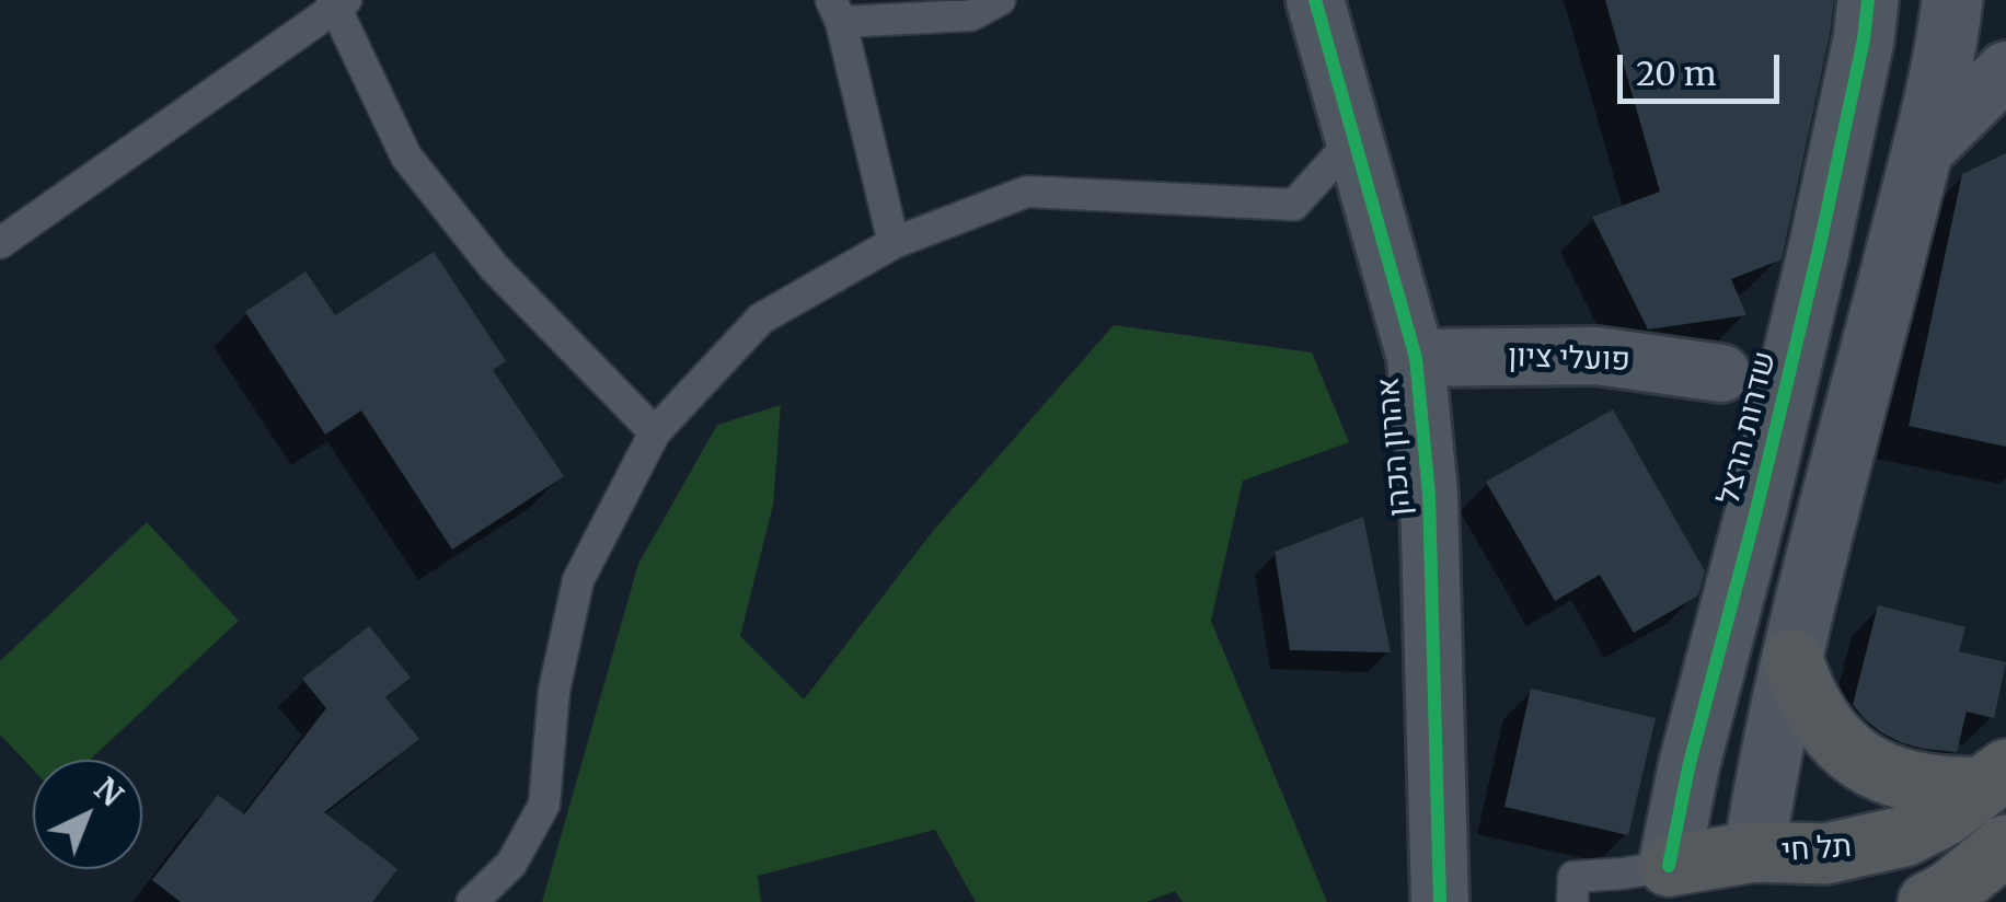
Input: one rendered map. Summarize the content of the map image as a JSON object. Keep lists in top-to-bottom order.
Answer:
{
  "streets": {
    "main road": ["תל חי"],
    "street": ["פועלי ציון", "שדרות הרצל", "אהרון הכהן"]
  },
  "crossings": [
    ["פועלי ציון", "אהרון הכהן"],
    ["שדרות הרצל", "תל חי"]
  ],
  "scale_bar": "20 m",
  "north": "top right"
}
